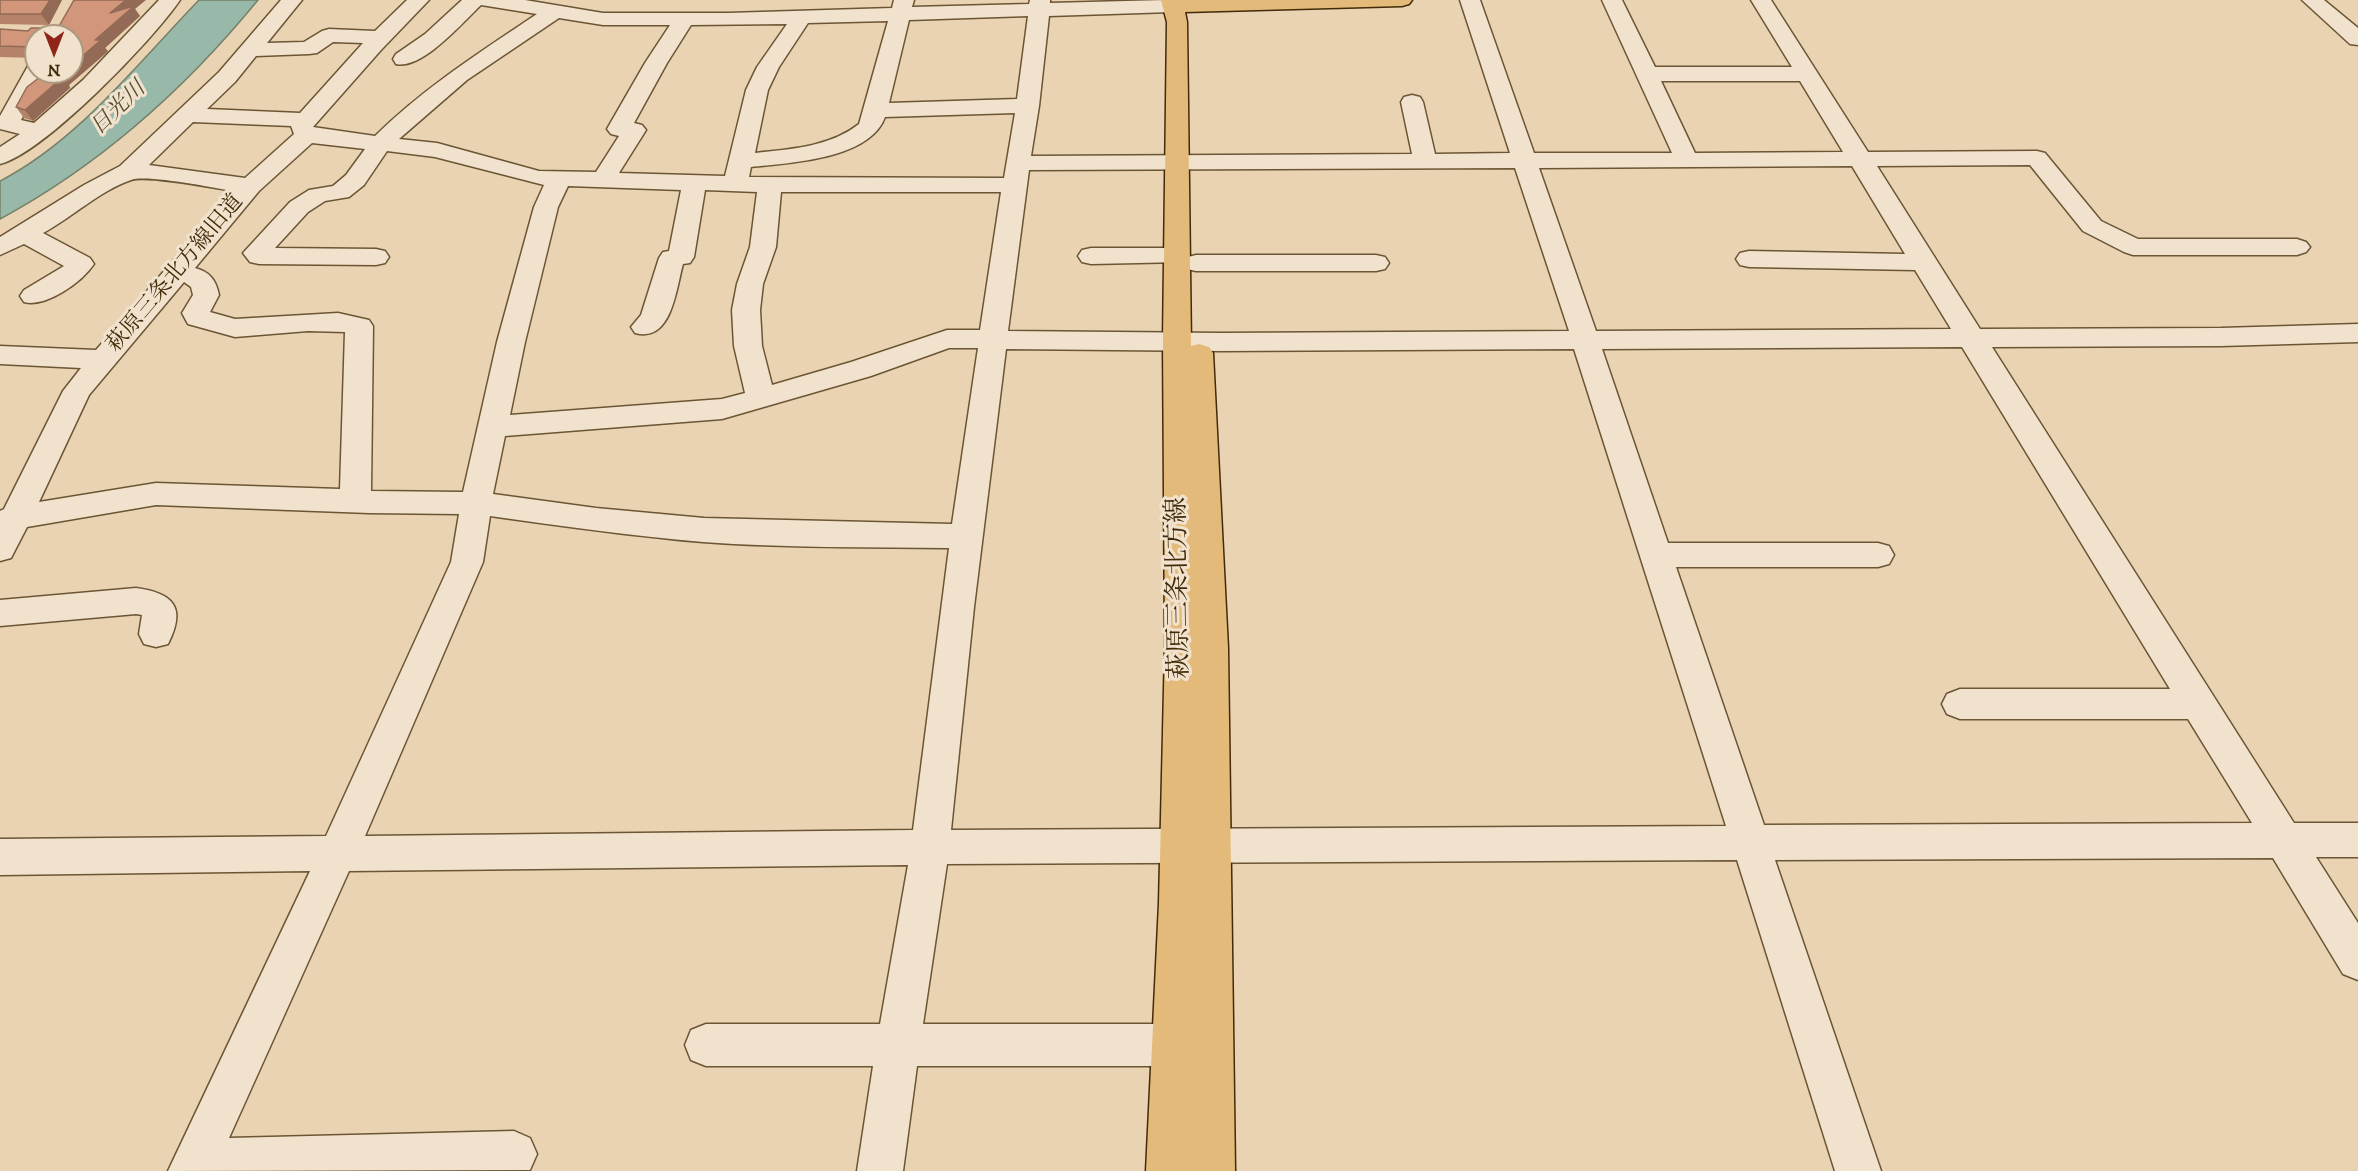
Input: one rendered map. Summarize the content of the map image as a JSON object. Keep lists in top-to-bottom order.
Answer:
{
  "streets": {
    "main road": ["萩原三条北方線"],
    "street": ["萩原三条北方線旧道"]
  },
  "water": ["日光川"],
  "north": "bottom"
}
